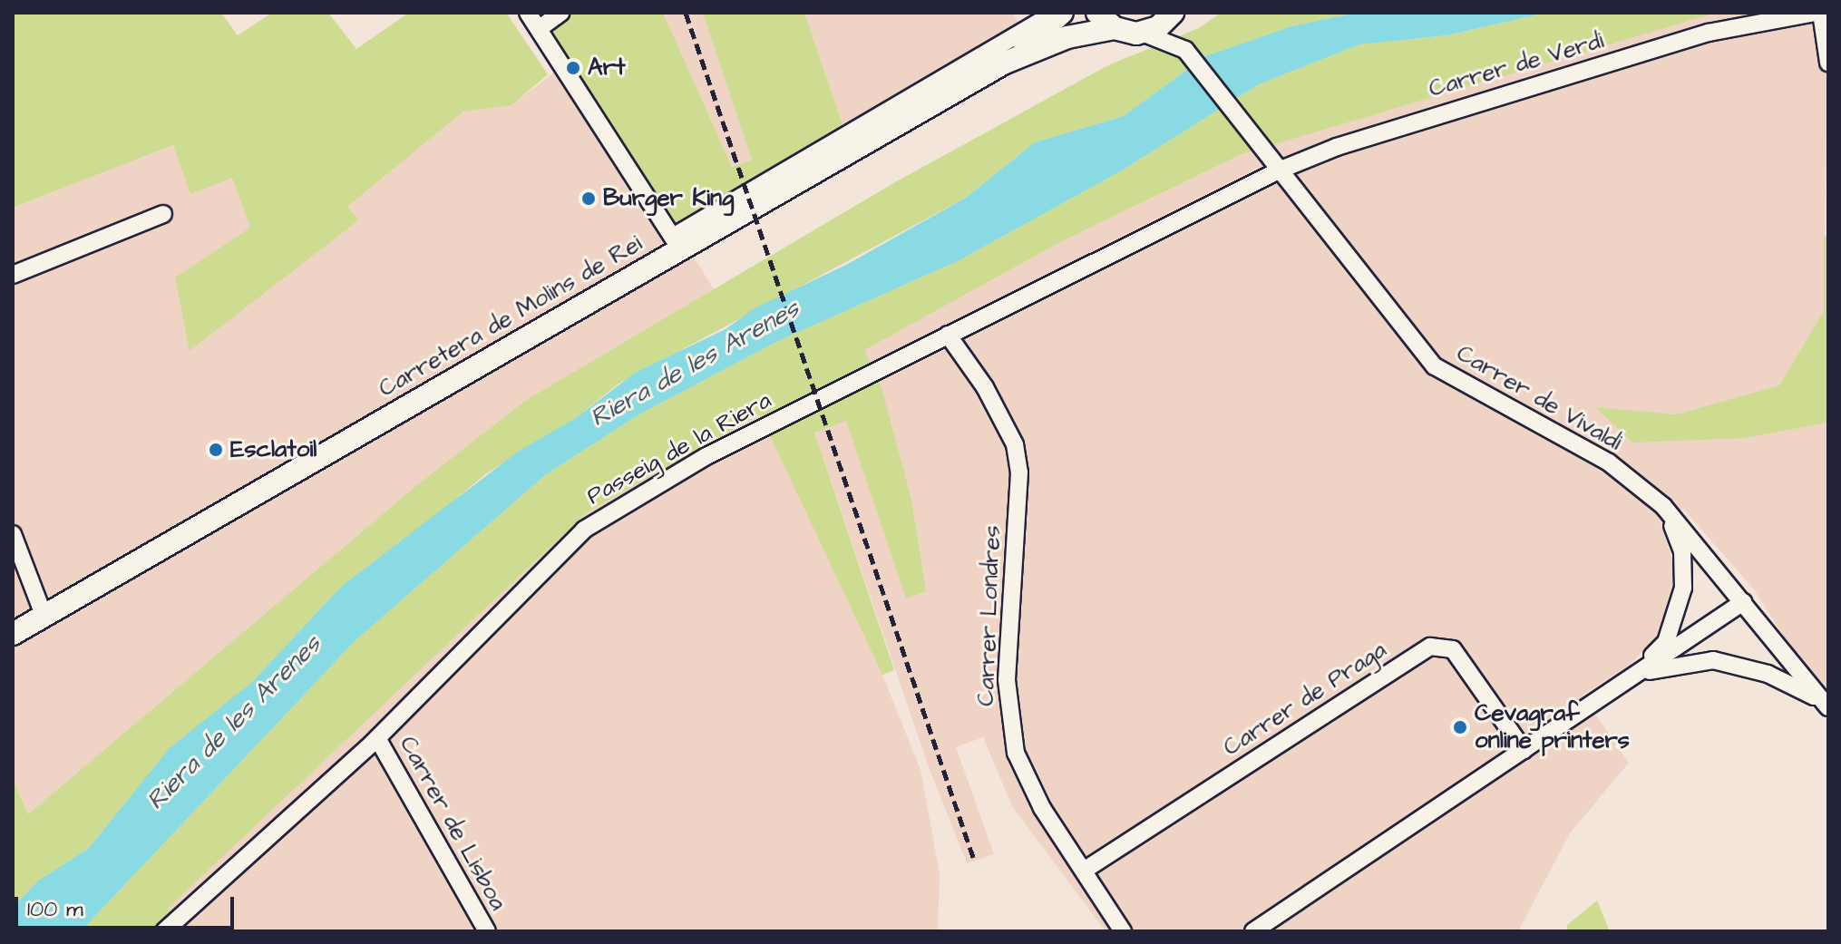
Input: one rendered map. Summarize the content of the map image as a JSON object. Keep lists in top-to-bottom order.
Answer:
{
  "streets": {
    "main road": ["Carretera de Molins de Rei"],
    "street": [
      "Carrer de Verdi",
      "Carrer de Vivaldi",
      "Passeig de la Riera",
      "Carrer Londres",
      "Carrer de Praga",
      "Carrer de Lisboa"
    ]
  },
  "crossings": [
    ["Carrer de Verdi", "Carrer de Vivaldi"],
    ["Carrer de Verdi", "Passeig de la Riera"],
    ["Carretera de Molins de Rei", "Carrer de Vivaldi"],
    ["Carrer de Vivaldi", "Passeig de la Riera"],
    ["Passeig de la Riera", "Carrer Londres"],
    ["Passeig de la Riera", "Carrer de Lisboa"],
    ["Carrer Londres", "Carrer de Praga"]
  ],
  "water": ["Riera de les Arenes"],
  "places": [
    "Art",
    "Burger King",
    "Esclatoil",
    "Cevagraf online printers"
  ],
  "scale_bar": "100 m"
}
